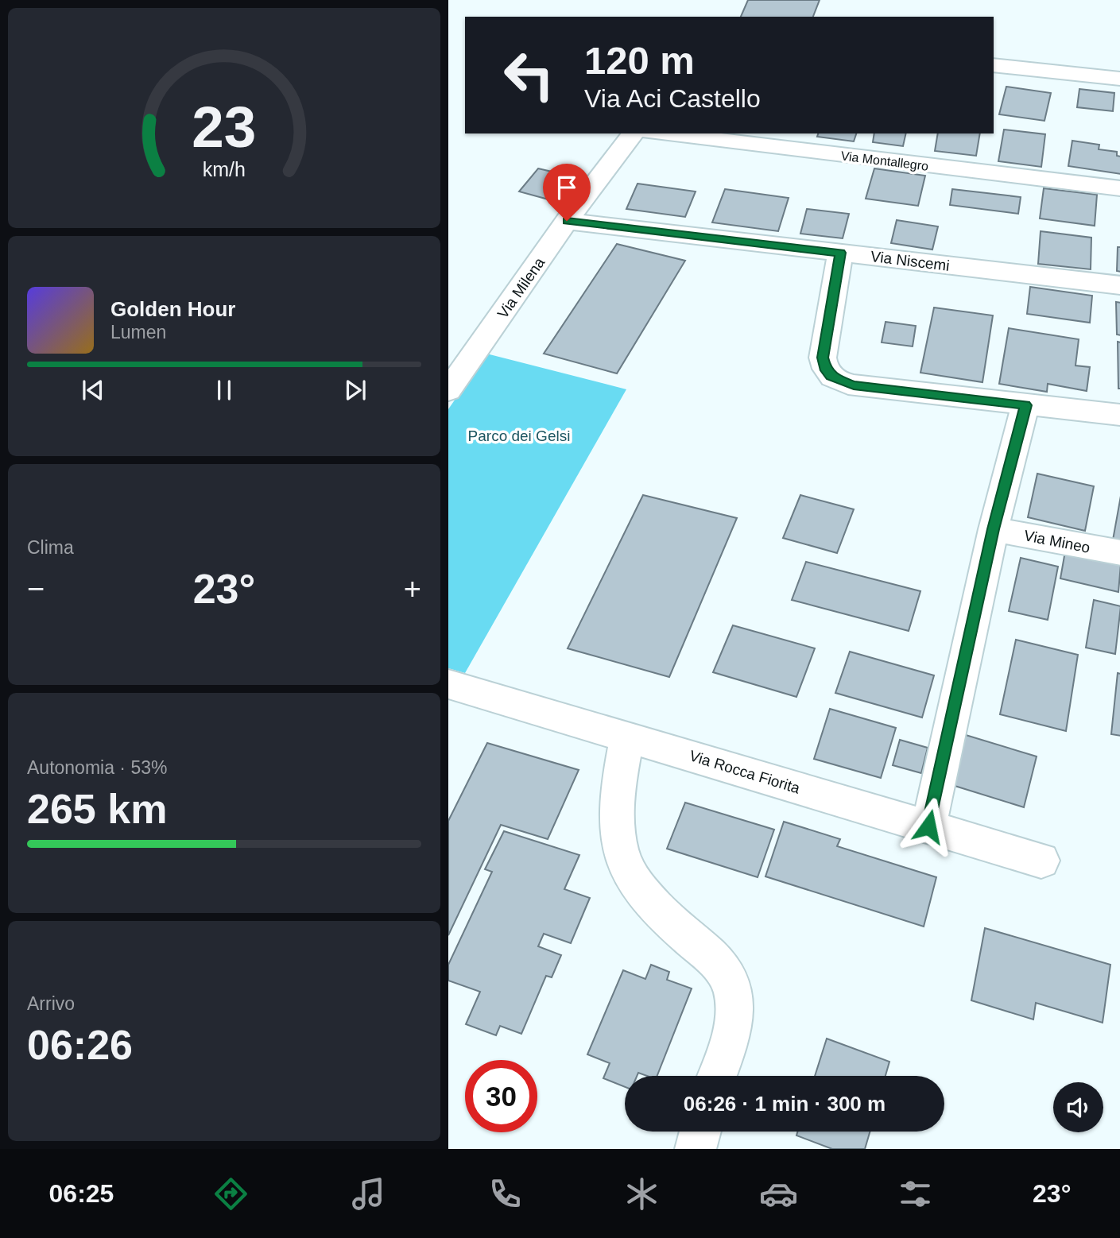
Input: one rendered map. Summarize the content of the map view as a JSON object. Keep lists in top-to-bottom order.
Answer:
{
  "streets": {
    "street": [
      "Via Montallegro",
      "Via Niscemi",
      "Via Milena",
      "Via Mineo",
      "Via Rocca Fiorita"
    ]
  },
  "crossings": [
    ["Via Niscemi", "Via Milena"]
  ],
  "parks": ["Parco dei Gelsi"],
  "page": {
    "turn": ["120 m", "Via Aci Castello"],
    "song": ["Golden Hour", "Lumen"],
    "tile": [
      "Clima",
      ["Autonomia · 53%", "265 km"],
      ["Arrivo", "06:26"]
    ],
    "heat": ["−", "23°", "+"],
    "limit": "30",
    "trip": "06:26 · 1 min · 300 m",
    "tabs": ["06:25", "23°"],
    "gauge": ["23", "km/h"]
  }
}
